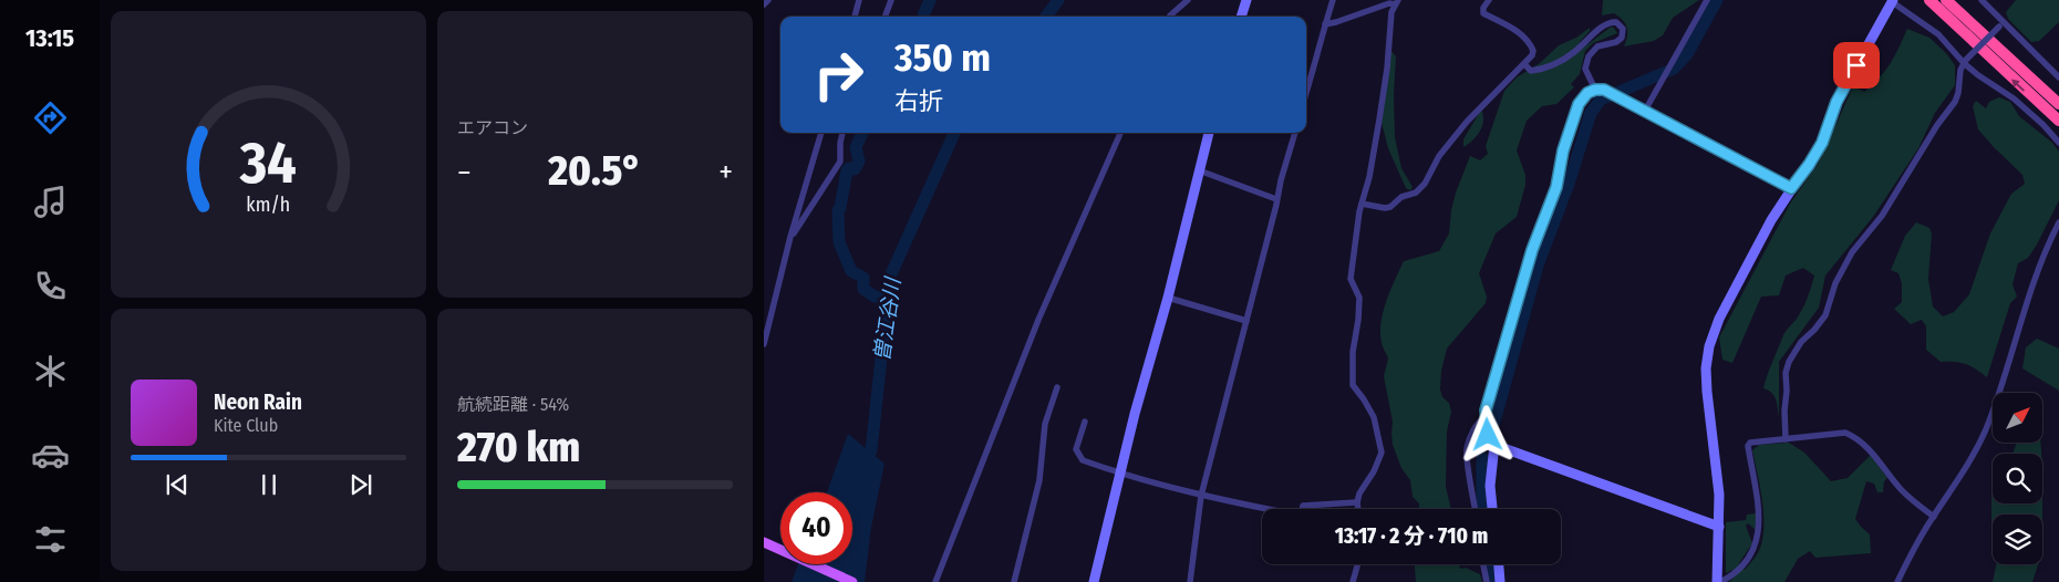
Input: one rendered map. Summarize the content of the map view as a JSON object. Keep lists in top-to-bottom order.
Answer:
{
  "water": ["曽江谷川"],
  "north": "top right",
  "page": {
    "tabs": "13:15",
    "tile": [
      "エアコン",
      ["航続距離 · 54%", "270 km"]
    ],
    "turn": ["350 m", "右折"],
    "heat": ["−", "20.5°", "+"],
    "song": ["Neon Rain", "Kite Club"],
    "limit": "40",
    "trip": "13:17 · 2 分 · 710 m",
    "gauge": ["34", "km/h"]
  }
}
